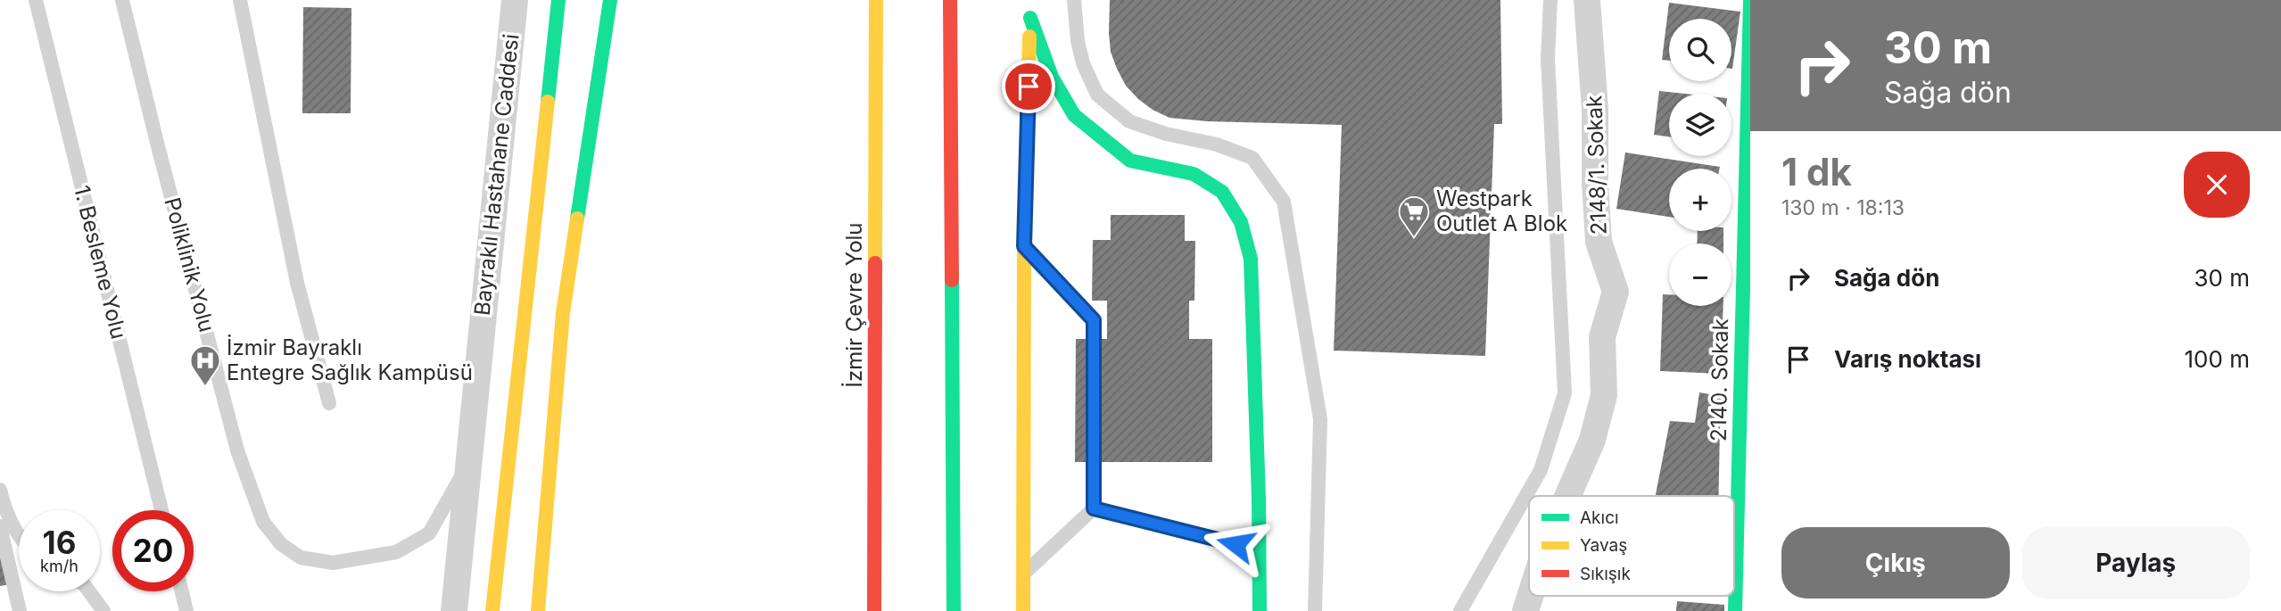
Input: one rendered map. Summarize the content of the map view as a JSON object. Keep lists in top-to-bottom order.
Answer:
{
  "streets": {
    "main road": ["İzmir Çevre Yolu", "2140. Sokak"],
    "street": ["2148/1. Sokak", "Bayraklı Hastahane Caddesi"],
    "lane": ["1. Besleme Yolu", "Poliklinik Yolu"]
  },
  "crossings": [
    ["Bayraklı Hastahane Caddesi", "Poliklinik Yolu"]
  ],
  "places": {
    "supermarket": ["Westpark Outlet A Blok"],
    "hospital": ["İzmir Bayraklı Entegre Sağlık Kampüsü"]
  },
  "legend": ["Akıcı", "Yavaş", "Sıkışık"],
  "page": {
    "turn": ["30 m", "Sağa dön"],
    "map_buttons": ["+", "−"],
    "heading": ["1 dk", "130 m · 18:13"],
    "list": [
      {
        "name": "Sağa dön",
        "value": "30 m"
      },
      {
        "name": "Varış noktası",
        "value": "100 m"
      }
    ],
    "speed": "16 km/h",
    "limit": "20",
    "buttons": ["Çıkış", "Paylaş"]
  }
}
